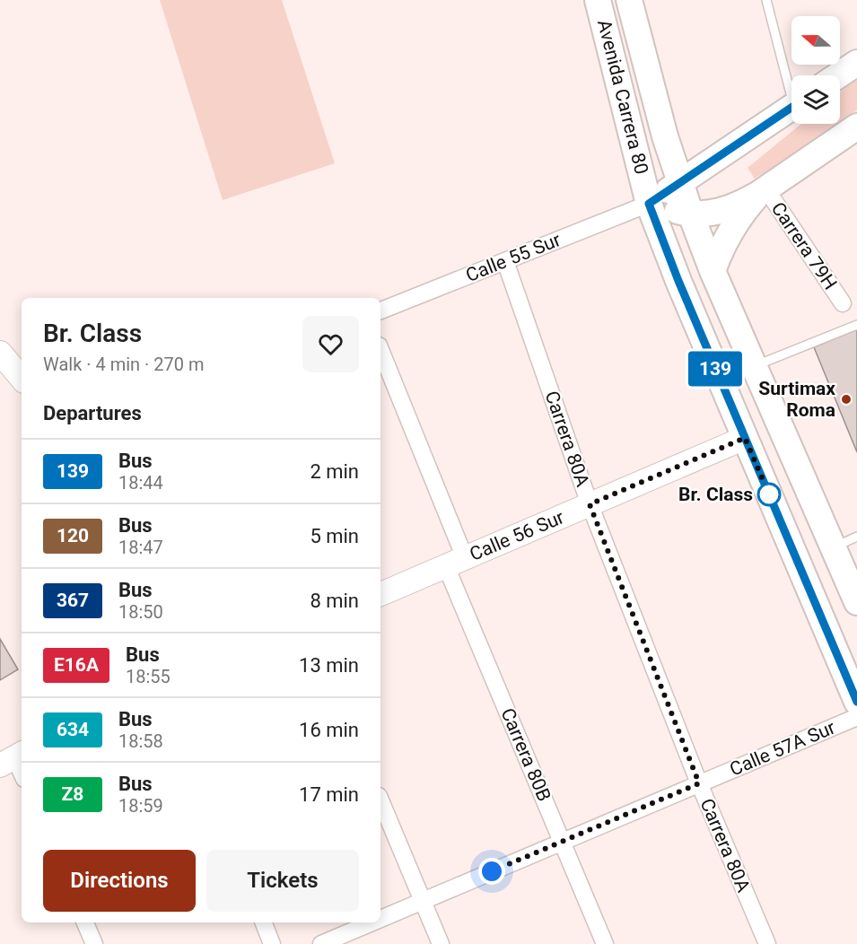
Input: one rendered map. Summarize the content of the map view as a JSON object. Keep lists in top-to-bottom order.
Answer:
{
  "streets": {
    "main road": ["Avenida Carrera 80"],
    "street": [
      "Carrera 79H",
      "Calle 55 Sur",
      "Carrera 80A",
      "Calle 56 Sur",
      "Calle 57A Sur",
      "Carrera 80B"
    ]
  },
  "crossings": [
    ["Avenida Carrera 80", "Calle 55 Sur"],
    ["Avenida Carrera 80", "Calle 56 Sur"],
    ["Calle 55 Sur", "Carrera 80A"],
    ["Carrera 80A", "Calle 56 Sur"],
    ["Carrera 80A", "Calle 57A Sur"],
    ["Calle 56 Sur", "Carrera 80B"],
    ["Calle 57A Sur", "Carrera 80B"]
  ],
  "places": ["Surtimax Roma", "Br. Class"],
  "lines": ["bus line 139"],
  "north": "left",
  "page": {
    "on_map": "139",
    "heading": [
      ["Br. Class", "Walk · 4 min · 270 m"],
      "Departures"
    ],
    "list": [
      {
        "mark": "139",
        "name": "Bus",
        "note": "18:44",
        "value": "2 min"
      },
      {
        "mark": "120",
        "name": "Bus",
        "note": "18:47",
        "value": "5 min"
      },
      {
        "mark": "367",
        "name": "Bus",
        "note": "18:50",
        "value": "8 min"
      },
      {
        "mark": "E16A",
        "name": "Bus",
        "note": "18:55",
        "value": "13 min"
      },
      {
        "mark": "634",
        "name": "Bus",
        "note": "18:58",
        "value": "16 min"
      },
      {
        "mark": "Z8",
        "name": "Bus",
        "note": "18:59",
        "value": "17 min"
      }
    ],
    "buttons": ["Directions", "Tickets"]
  }
}
